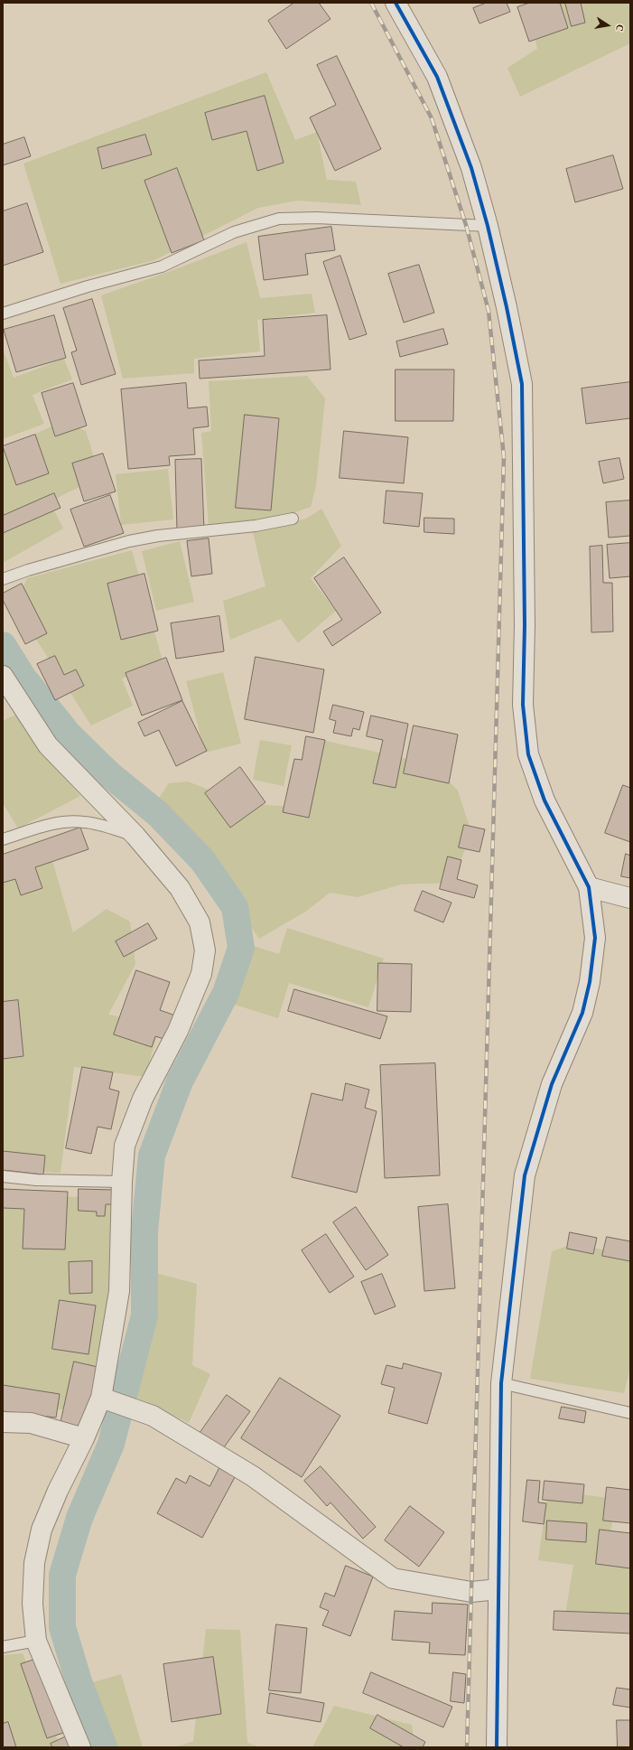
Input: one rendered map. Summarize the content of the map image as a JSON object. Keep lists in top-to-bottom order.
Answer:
{
  "north": "right"
}
